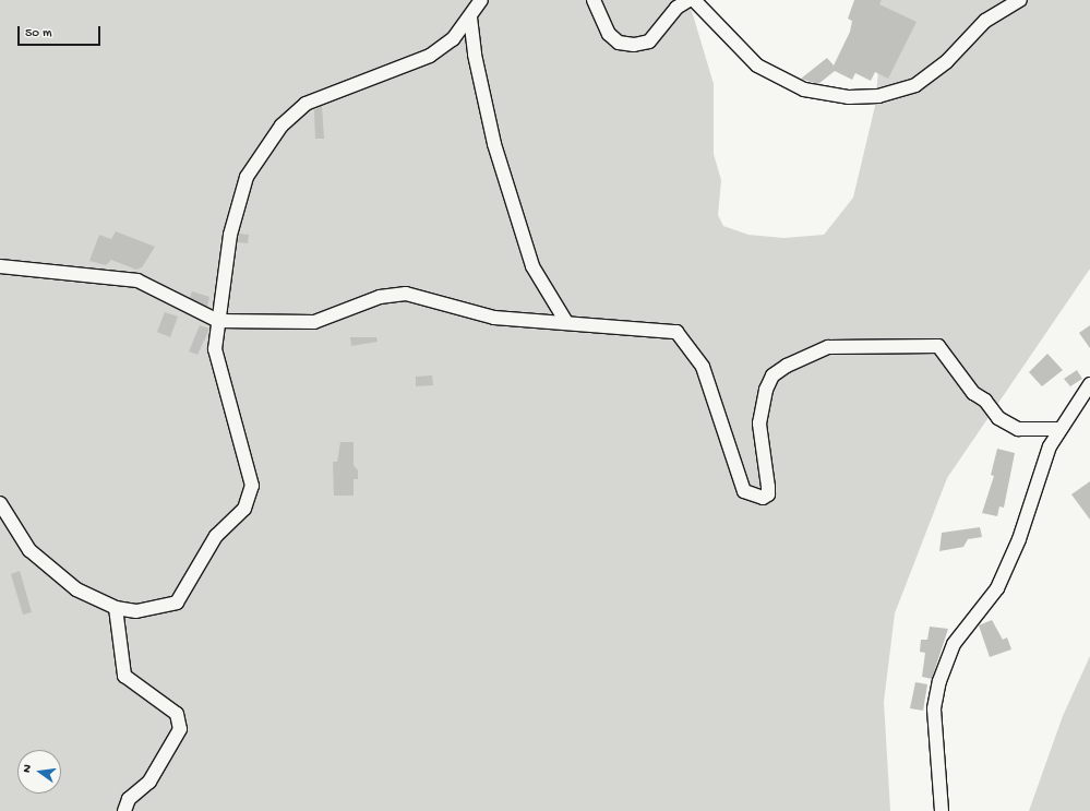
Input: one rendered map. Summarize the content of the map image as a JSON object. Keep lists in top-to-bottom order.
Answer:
{
  "scale_bar": "50 m",
  "north": "left"
}
